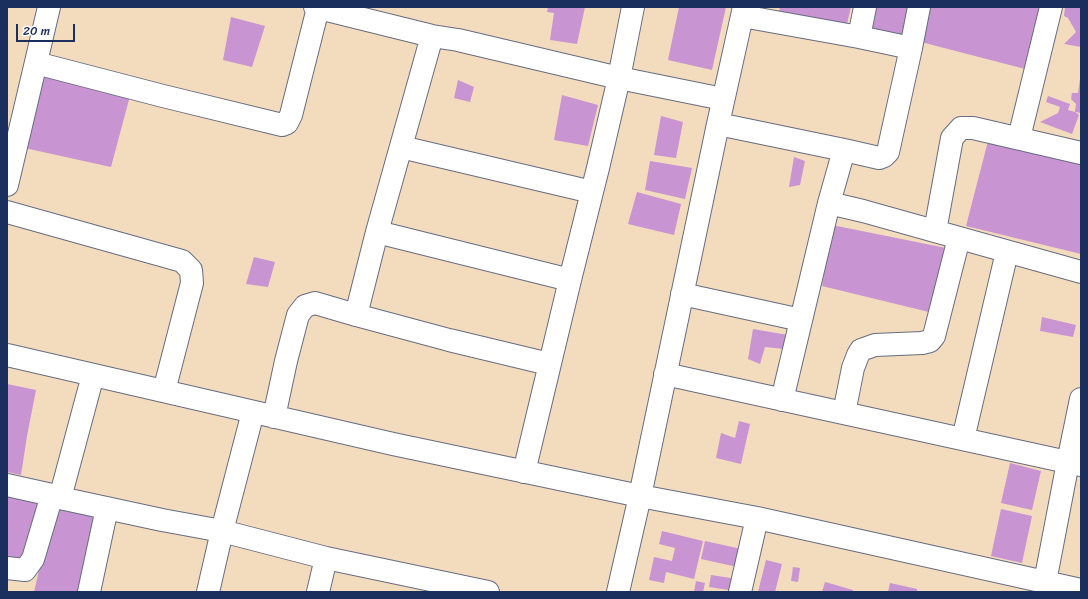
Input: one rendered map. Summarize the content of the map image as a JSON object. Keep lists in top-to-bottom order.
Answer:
{
  "scale_bar": "20 m"
}
